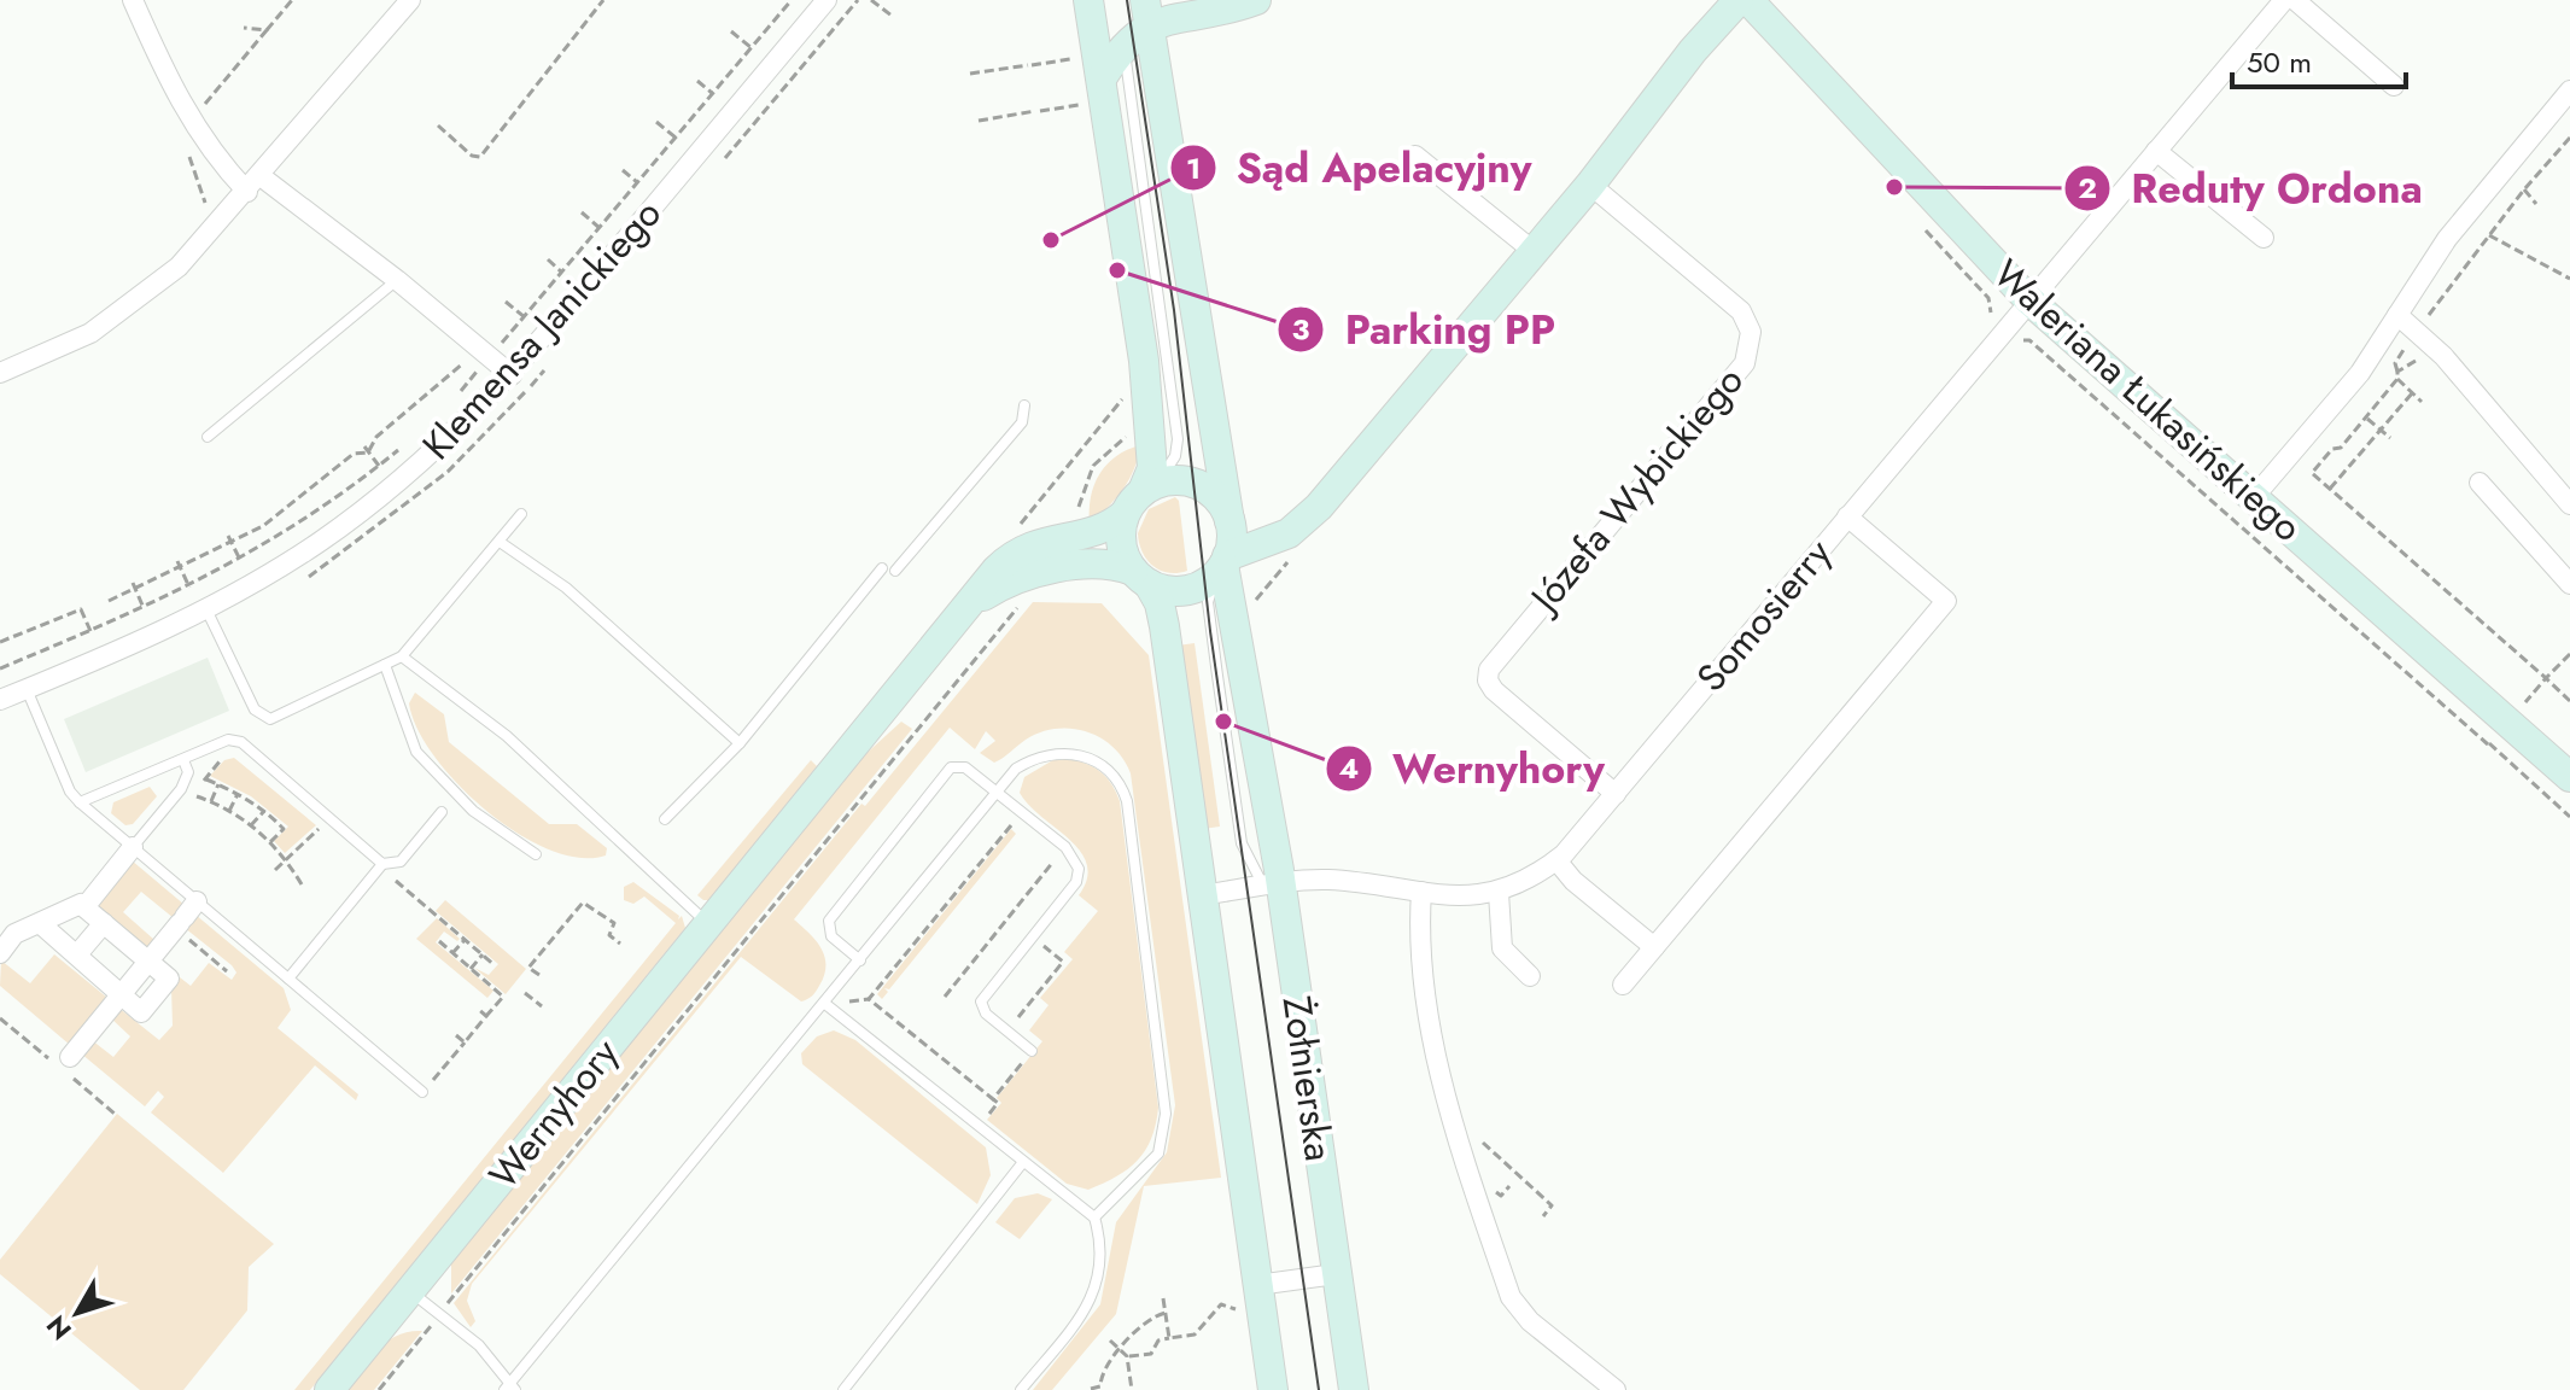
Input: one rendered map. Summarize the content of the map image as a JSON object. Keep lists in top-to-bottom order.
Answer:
{
  "streets": {
    "street": [
      "Klemensa Janickiego",
      "Waleriana Łukasińskiego",
      "Józefa Wybickiego",
      "Somosierry",
      "Żołnierska",
      "Wernyhory"
    ]
  },
  "crossings": [
    ["Waleriana Łukasińskiego", "Somosierry"],
    ["Józefa Wybickiego", "Somosierry"],
    ["Somosierry", "Żołnierska"],
    ["Żołnierska", "Wernyhory"]
  ],
  "places": [
    "Reduty Ordona",
    "Sąd Apelacyjny",
    "Parking PP",
    "Wernyhory"
  ],
  "scale_bar": "50 m",
  "north": "bottom left"
}
